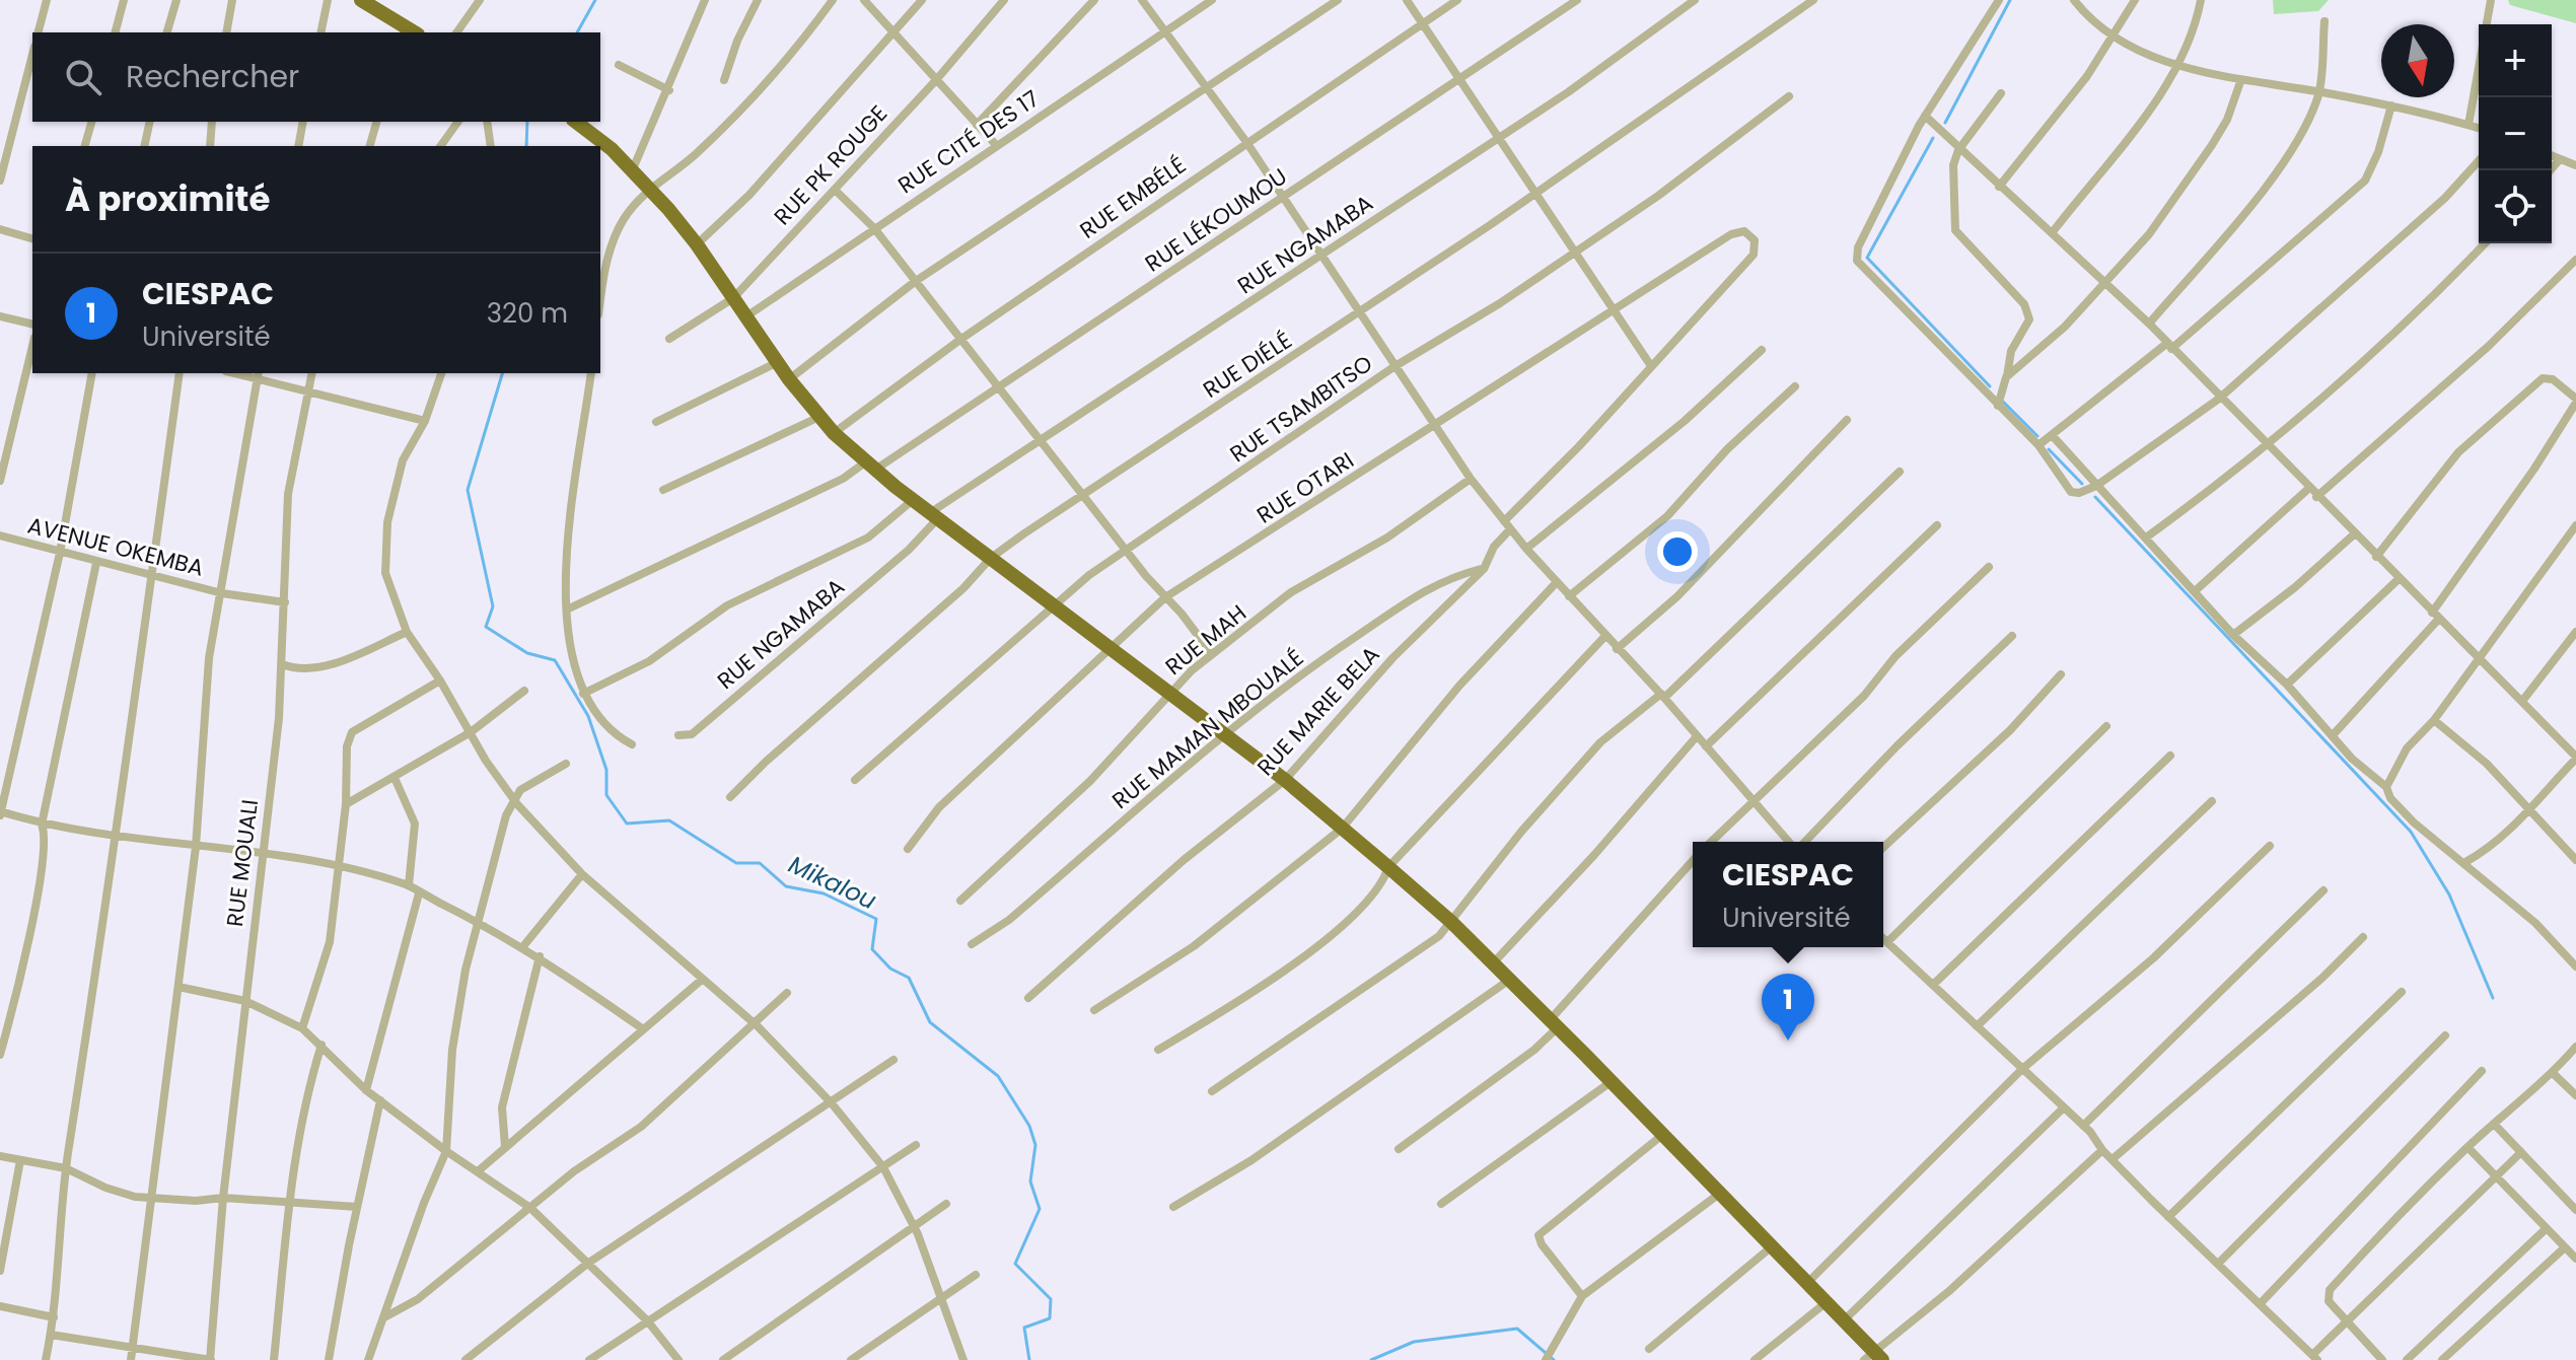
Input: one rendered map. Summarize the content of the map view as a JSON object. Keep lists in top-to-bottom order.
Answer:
{
  "streets": {
    "street": [
      "RUE CITÉ DES 17",
      "RUE PK ROUGE",
      "RUE EMBÉLÉ",
      "RUE LÉKOUMOU",
      "RUE NGAMABA",
      "RUE DIÉLÉ",
      "RUE TSAMBITSO",
      "RUE OTARI",
      "AVENUE OKEMBA",
      "RUE MAH",
      "RUE MARIE BELA",
      "RUE MAMAN MBOUALÉ",
      "RUE MOUALI"
    ]
  },
  "crossings": [
    ["RUE OTARI", "RUE MARIE BELA"],
    ["AVENUE OKEMBA", "RUE MOUALI"],
    ["RUE MARIE BELA", "RUE MAMAN MBOUALÉ"]
  ],
  "water": ["Mikalou"],
  "north": "bottom",
  "page": {
    "map_buttons": ["+", "−"],
    "search": "Rechercher",
    "heading": "À proximité",
    "list": [
      {
        "mark": "1",
        "name": "CIESPAC",
        "note": "Université",
        "value": "320 m"
      }
    ],
    "popup": ["CIESPAC", "Université"],
    "pins": "1"
  }
}
